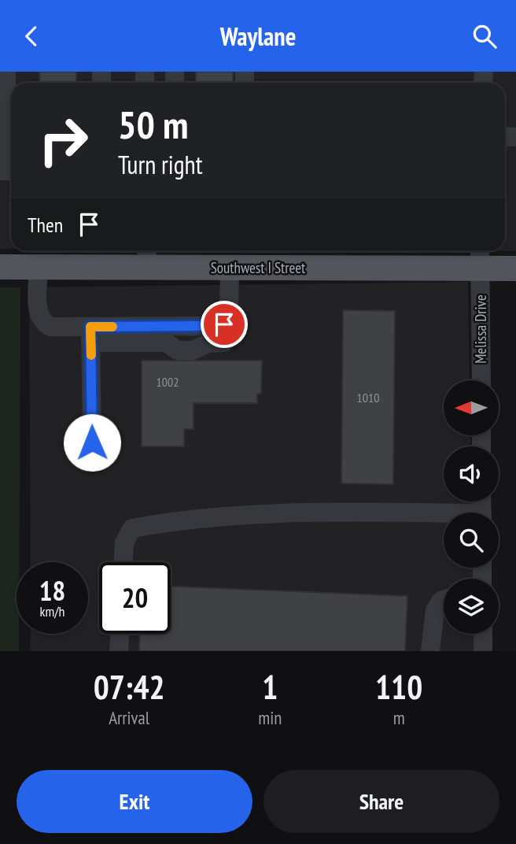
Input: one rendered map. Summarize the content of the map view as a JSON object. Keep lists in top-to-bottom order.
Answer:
{
  "streets": {
    "main road": ["Southwest I Street"],
    "street": ["Melissa Drive"]
  },
  "crossings": [
    ["Southwest I Street", "Melissa Drive"]
  ],
  "house_numbers": ["1002", "1010"],
  "north": "left",
  "page": {
    "header": "Waylane",
    "turn": ["50 m", "Turn right"],
    "then": "Then",
    "speed": "18 km/h",
    "limit": "20",
    "eta": [
      "07:42",
      "Arrival",
      "1",
      "min",
      "110",
      "m"
    ],
    "buttons": ["Exit", "Share"]
  }
}
